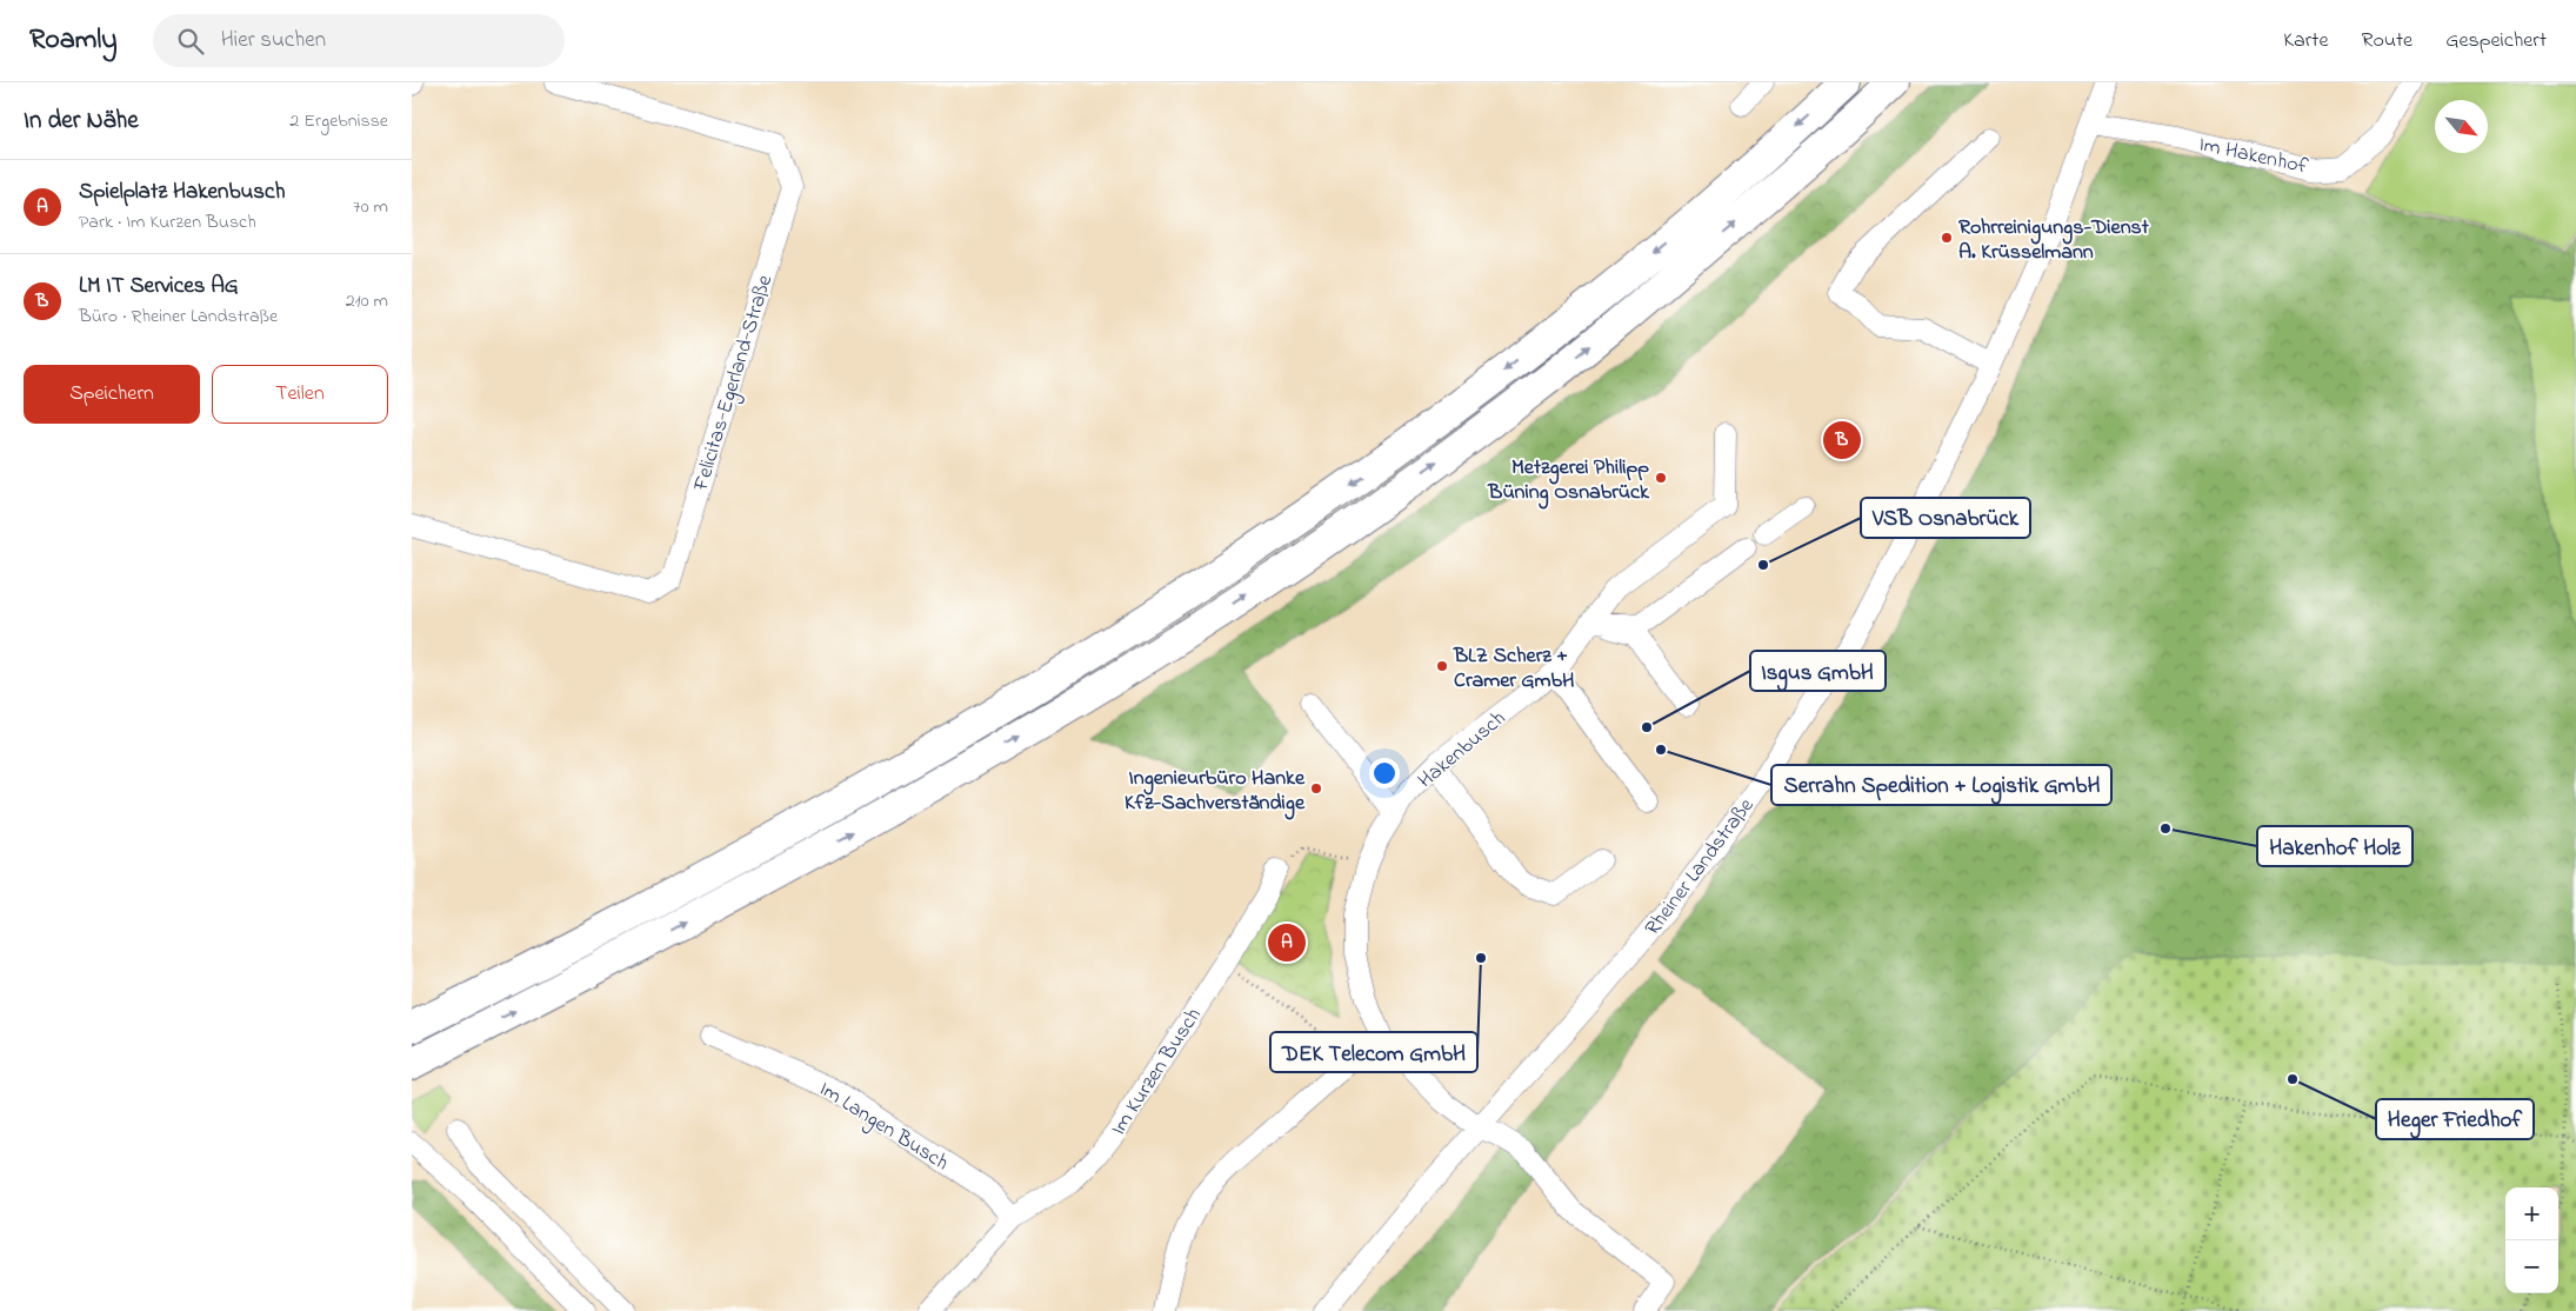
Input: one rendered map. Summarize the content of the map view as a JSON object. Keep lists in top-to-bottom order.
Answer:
{
  "streets": {
    "street": [
      "Im Hakenhof",
      "Felicitas-Egerland-Straße",
      "Hakenbusch",
      "Rheiner Landstraße",
      "Im Kurzen Busch",
      "Im Langen Busch"
    ]
  },
  "crossings": [
    ["Im Hakenhof", "Rheiner Landstraße"],
    ["Hakenbusch", "Rheiner Landstraße"],
    ["Im Kurzen Busch", "Im Langen Busch"]
  ],
  "places": [
    "Rohrreinigungs-Dienst A. Krüsselmann",
    "Metzgerei Philipp Büning Osnabrück",
    "VSB Osnabrück",
    "BLZ Scherz + Cramer GmbH",
    "Isgus GmbH",
    "Serrahn Spedition + Logistik GmbH",
    "Ingenieurbüro Hanke Kfz-Sachverständige",
    "Hakenhof Holz",
    "DEK Telecom GmbH",
    "Heger Friedhof"
  ],
  "north": "bottom right",
  "page": {
    "header": "Roamly",
    "search": "Hier suchen",
    "nav": ["Karte", "Route", "Gespeichert"],
    "heading": ["In der Nähe", "2 Ergebnisse"],
    "list": [
      {
        "mark": "A",
        "name": "Spielplatz Hakenbusch",
        "note": "Park · Im Kurzen Busch",
        "value": "70 m"
      },
      {
        "mark": "B",
        "name": "LM IT Services AG",
        "note": "Büro · Rheiner Landstraße",
        "value": "210 m"
      }
    ],
    "buttons": ["Speichern", "Teilen"],
    "pins": ["B", "A"],
    "map_buttons": ["+", "−"]
  }
}
